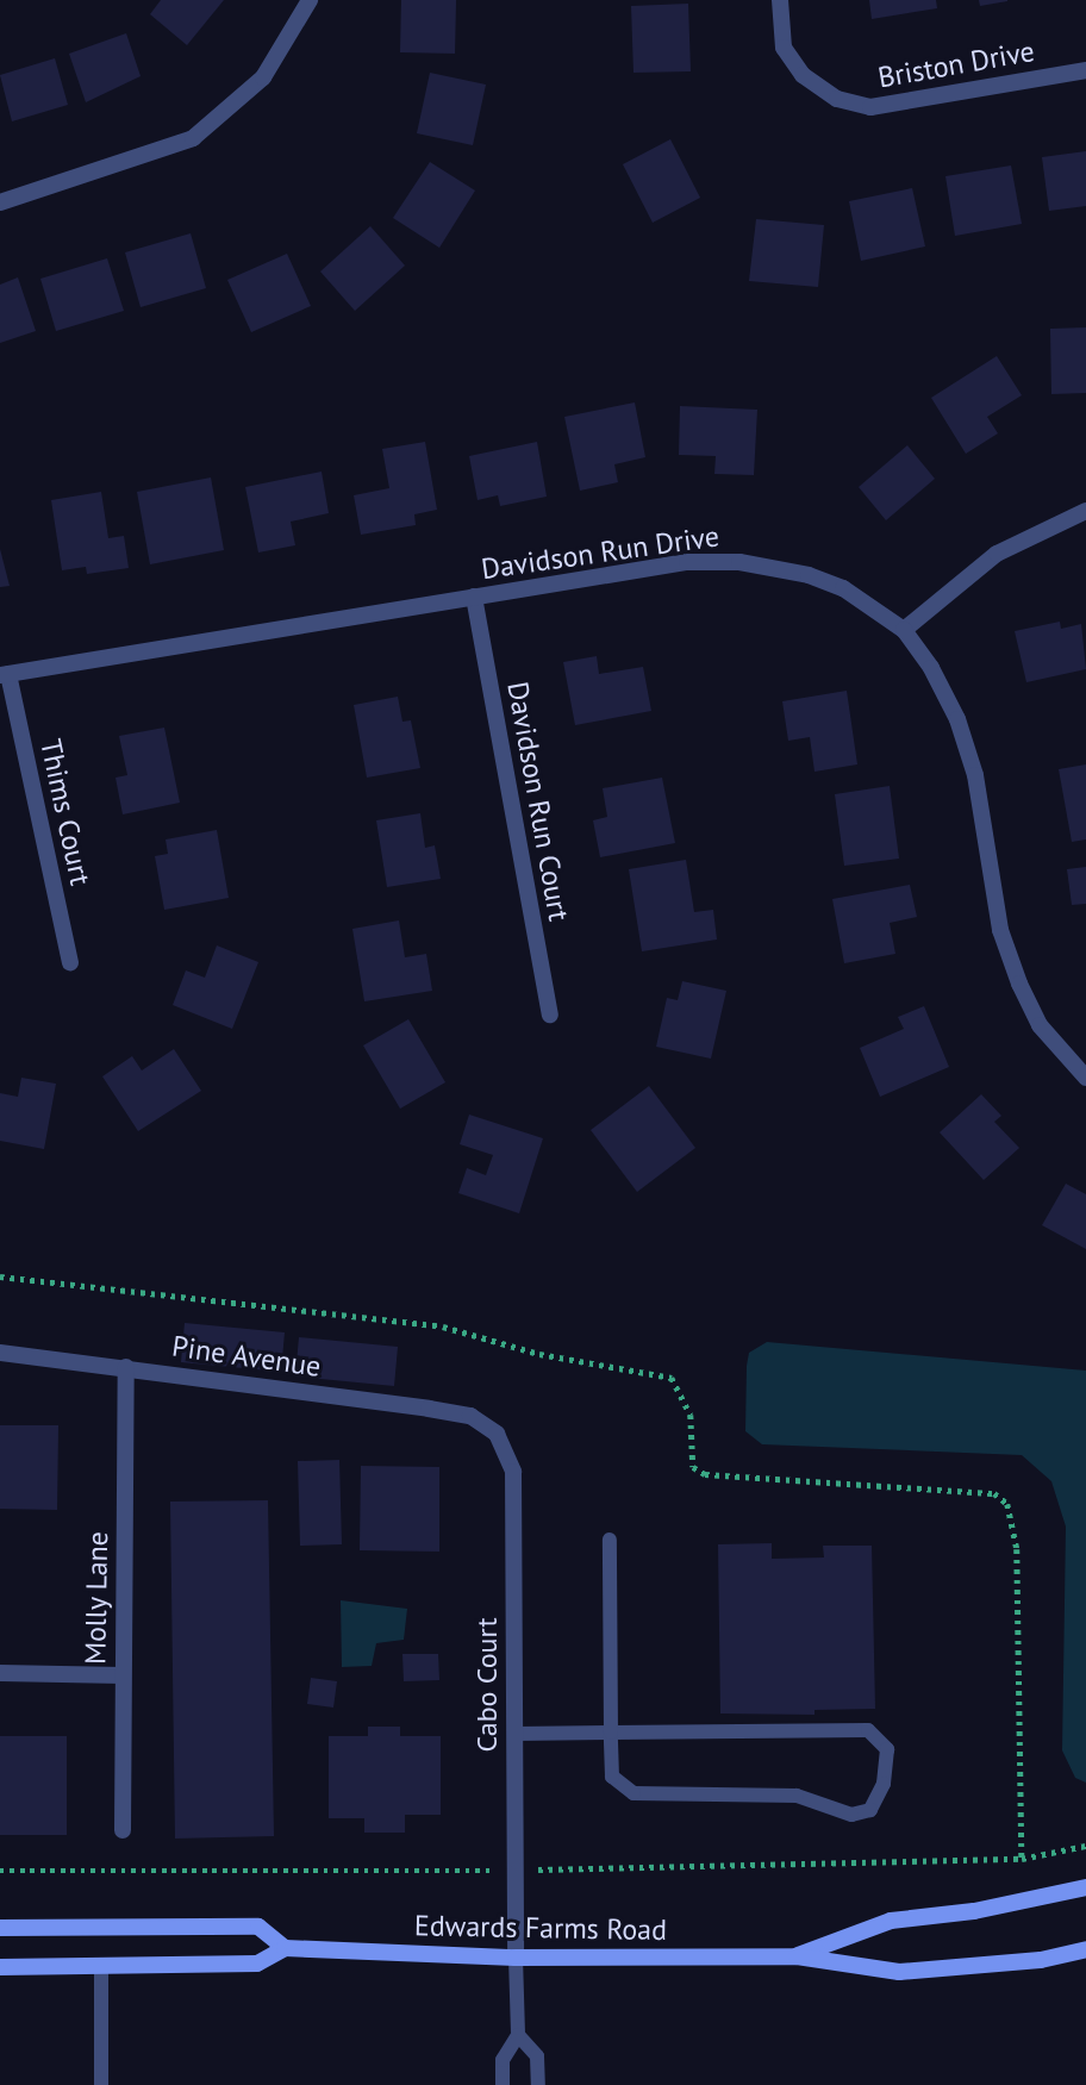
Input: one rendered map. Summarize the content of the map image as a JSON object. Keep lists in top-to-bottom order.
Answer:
{
  "streets": {
    "main road": ["Edwards Farms Road"],
    "street": [
      "Briston Drive",
      "Davidson Run Drive",
      "Davidson Run Court",
      "Thims Court",
      "Pine Avenue",
      "Molly Lane",
      "Cabo Court"
    ]
  },
  "crossings": [
    ["Davidson Run Drive", "Davidson Run Court"],
    ["Davidson Run Drive", "Thims Court"],
    ["Pine Avenue", "Molly Lane"],
    ["Pine Avenue", "Cabo Court"],
    ["Cabo Court", "Edwards Farms Road"]
  ]
}
